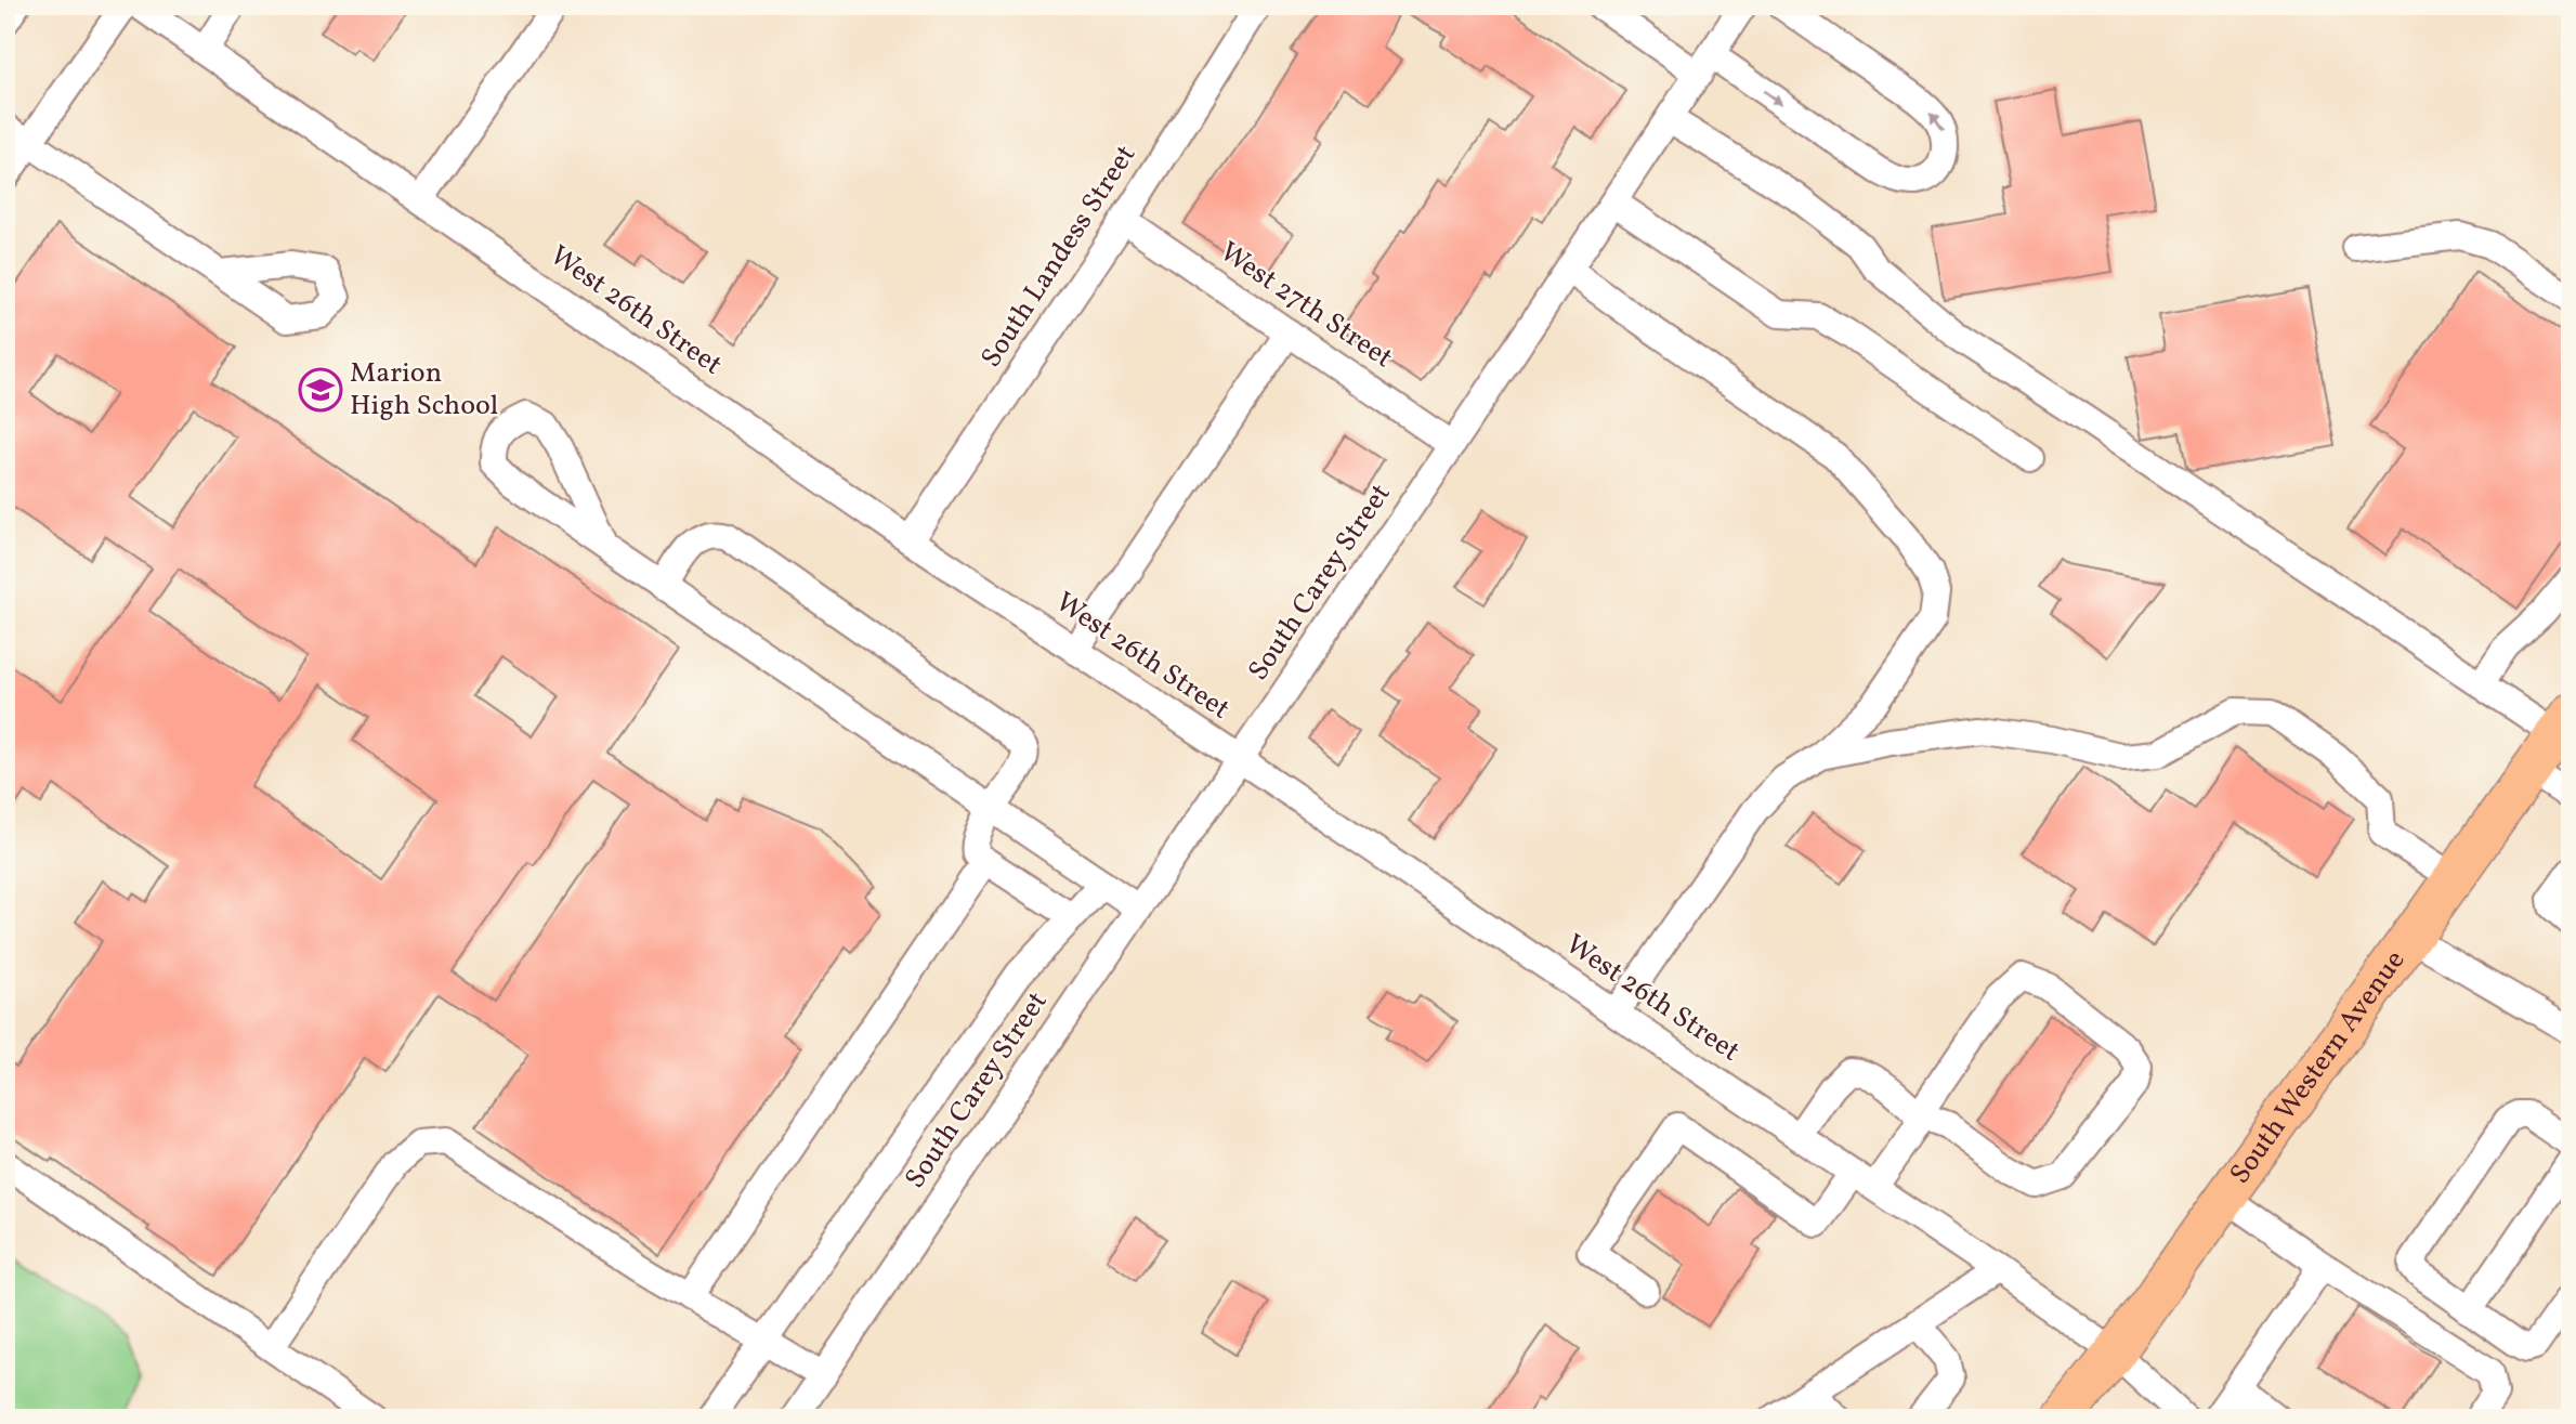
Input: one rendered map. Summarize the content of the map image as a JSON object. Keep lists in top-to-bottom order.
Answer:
{
  "streets": {
    "highway": ["South Western Avenue"],
    "street": [
      "South Landess Street",
      "West 27th Street",
      "West 26th Street",
      "South Carey Street"
    ]
  },
  "crossings": [
    ["South Landess Street", "West 27th Street"],
    ["South Landess Street", "West 26th Street"],
    ["West 27th Street", "South Carey Street"],
    ["West 26th Street", "South Carey Street"],
    ["West 26th Street", "South Western Avenue"]
  ],
  "places": {
    "school or university": ["Marion High School"]
  }
}
